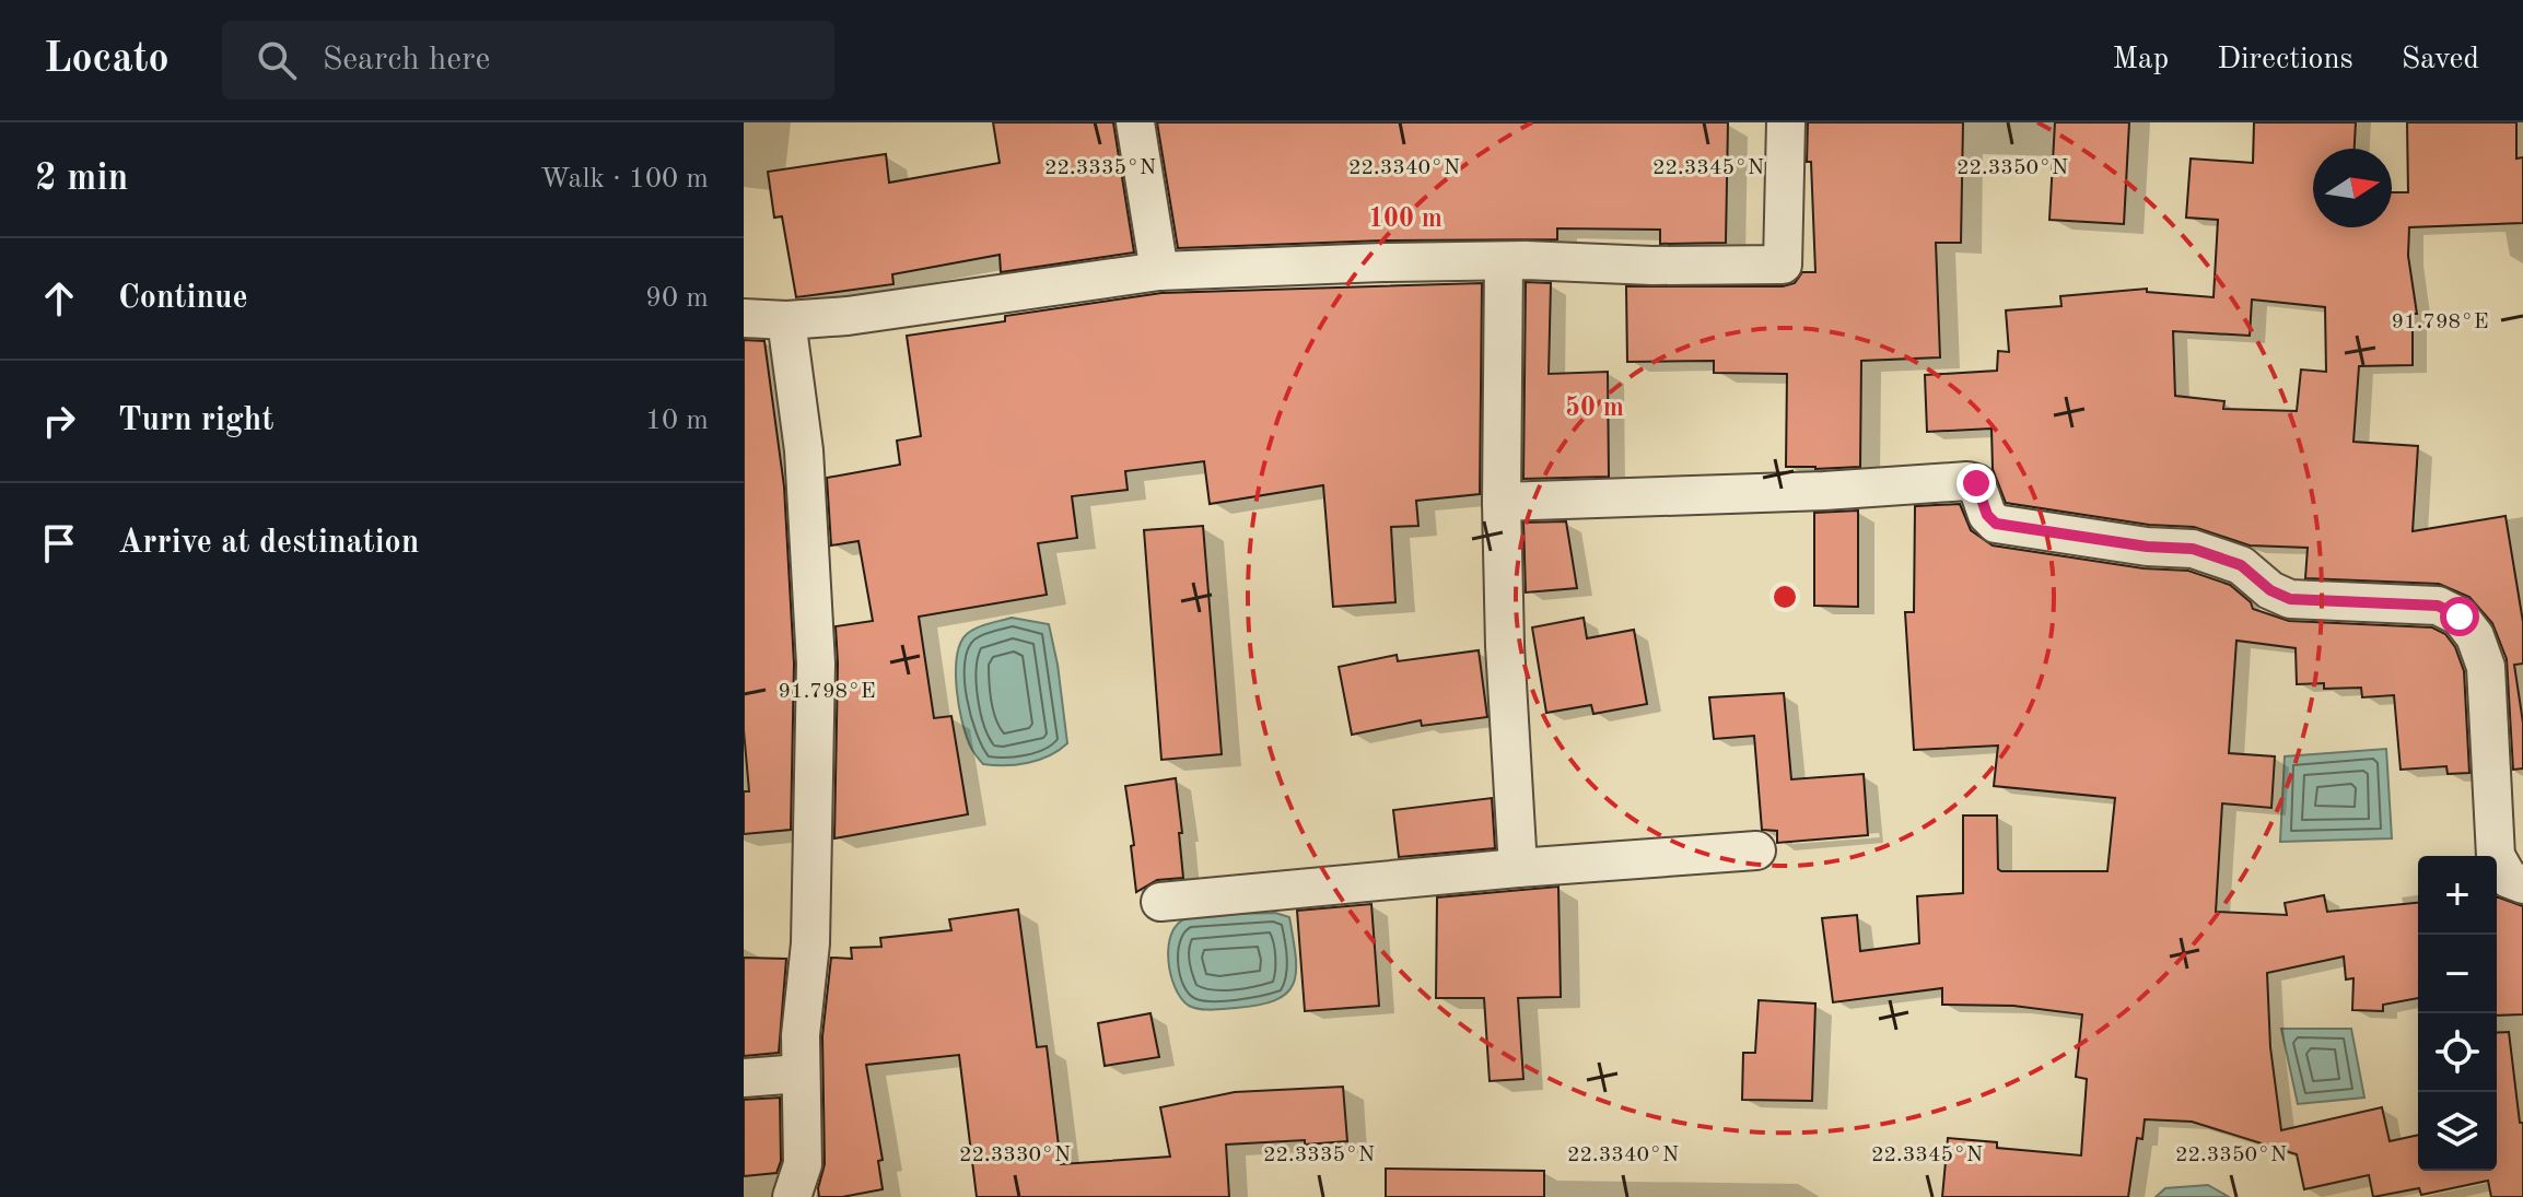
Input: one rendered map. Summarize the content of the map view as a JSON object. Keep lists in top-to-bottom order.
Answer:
{
  "north": "right",
  "page": {
    "header": "Locato",
    "search": "Search here",
    "nav": ["Map", "Directions", "Saved"],
    "heading": ["2 min", "Walk · 100 m"],
    "list": [
      ["Continue", "90 m"],
      ["Turn right", "10 m"],
      "Arrive at destination"
    ],
    "map_buttons": ["+", "−"]
  },
  "coordinates": [
    "22.3335°N",
    "22.3340°N",
    "22.3345°N",
    "22.3350°N",
    "91.798°E",
    "22.3330°N"
  ],
  "rings": ["100 m", "50 m"]
}
